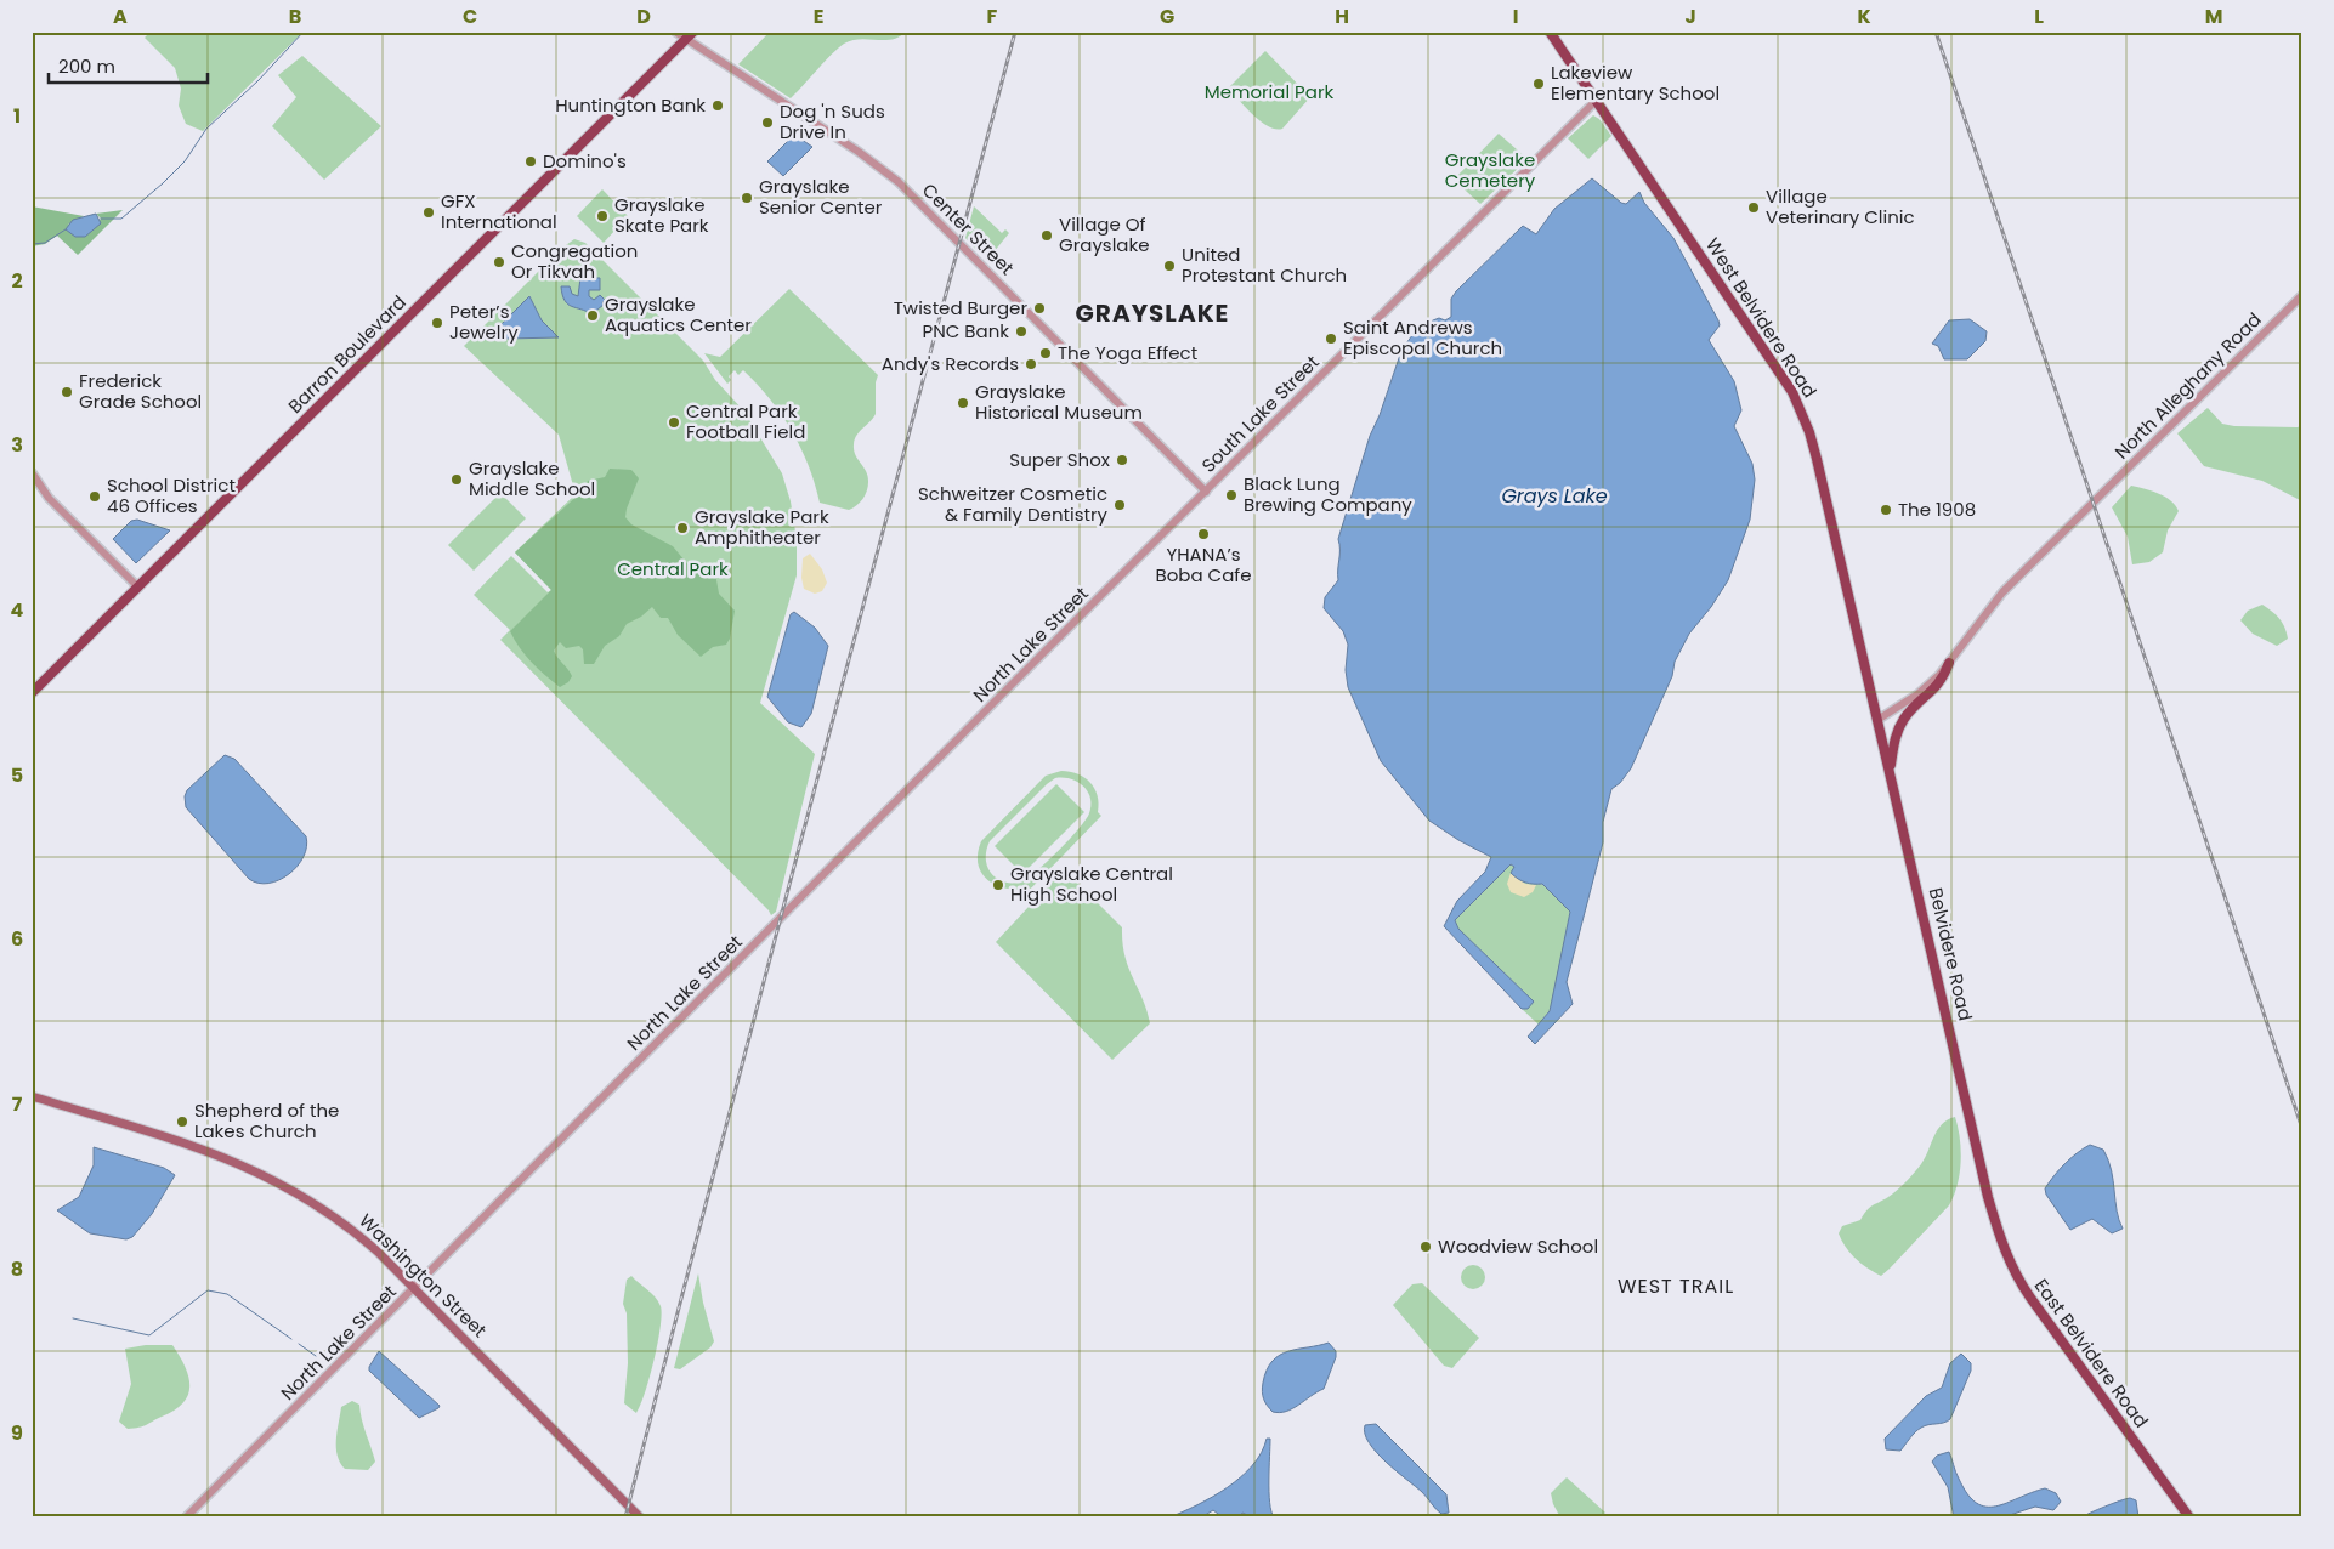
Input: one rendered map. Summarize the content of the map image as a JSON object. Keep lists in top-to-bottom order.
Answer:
{
  "streets": {
    "main road": [
      "West Belvidere Road",
      "Barron Boulevard",
      "Belvidere Road",
      "Washington Street",
      "East Belvidere Road"
    ],
    "street": [
      "Center Street",
      "North Alleghany Road",
      "South Lake Street",
      "North Lake Street"
    ]
  },
  "crossings": [
    ["Center Street", "Barron Boulevard"],
    ["Center Street", "South Lake Street"],
    ["Center Street", "North Lake Street"],
    ["West Belvidere Road", "North Alleghany Road"],
    ["West Belvidere Road", "South Lake Street"],
    ["West Belvidere Road", "Belvidere Road"],
    ["North Alleghany Road", "Belvidere Road"],
    ["South Lake Street", "North Lake Street"],
    ["North Lake Street", "Washington Street"],
    ["Belvidere Road", "East Belvidere Road"]
  ],
  "districts": ["GRAYSLAKE", "WEST TRAIL"],
  "water": ["Grays Lake"],
  "parks": ["Memorial Park", "Grayslake Cemetery", "Central Park"],
  "places": [
    "Lakeview Elementary School",
    "Huntington Bank",
    "Dog 'n Suds Drive In",
    "Domino's",
    "Grayslake Senior Center",
    "Village Veterinary Clinic",
    "GFX International",
    "Grayslake Skate Park",
    "Village Of Grayslake",
    "Congregation Or Tikvah",
    "United Protestant Church",
    "Twisted Burger",
    "Grayslake Aquatics Center",
    "Peter’s Jewelry",
    "PNC Bank",
    "Saint Andrews Episcopal Church",
    "The Yoga Effect",
    "Andy's Records",
    "Frederick Grade School",
    "Grayslake Historical Museum",
    "Central Park Football Field",
    "Super Shox",
    "Grayslake Middle School",
    "Black Lung Brewing Company",
    "School District 46 Offices",
    "Schweitzer Cosmetic & Family Dentistry",
    "The 1908",
    "Grayslake Park Amphitheater",
    "YHANA’s Boba Cafe",
    "Grayslake Central High School",
    "Shepherd of the Lakes Church",
    "Woodview School"
  ],
  "scale_bar": "200 m",
  "grid": {
    "columns": [
      "A",
      "B",
      "C",
      "D",
      "E",
      "F",
      "G",
      "H",
      "I",
      "J",
      "K",
      "L",
      "M"
    ],
    "rows": [
      "1",
      "2",
      "3",
      "4",
      "5",
      "6",
      "7",
      "8",
      "9"
    ]
  }
}
